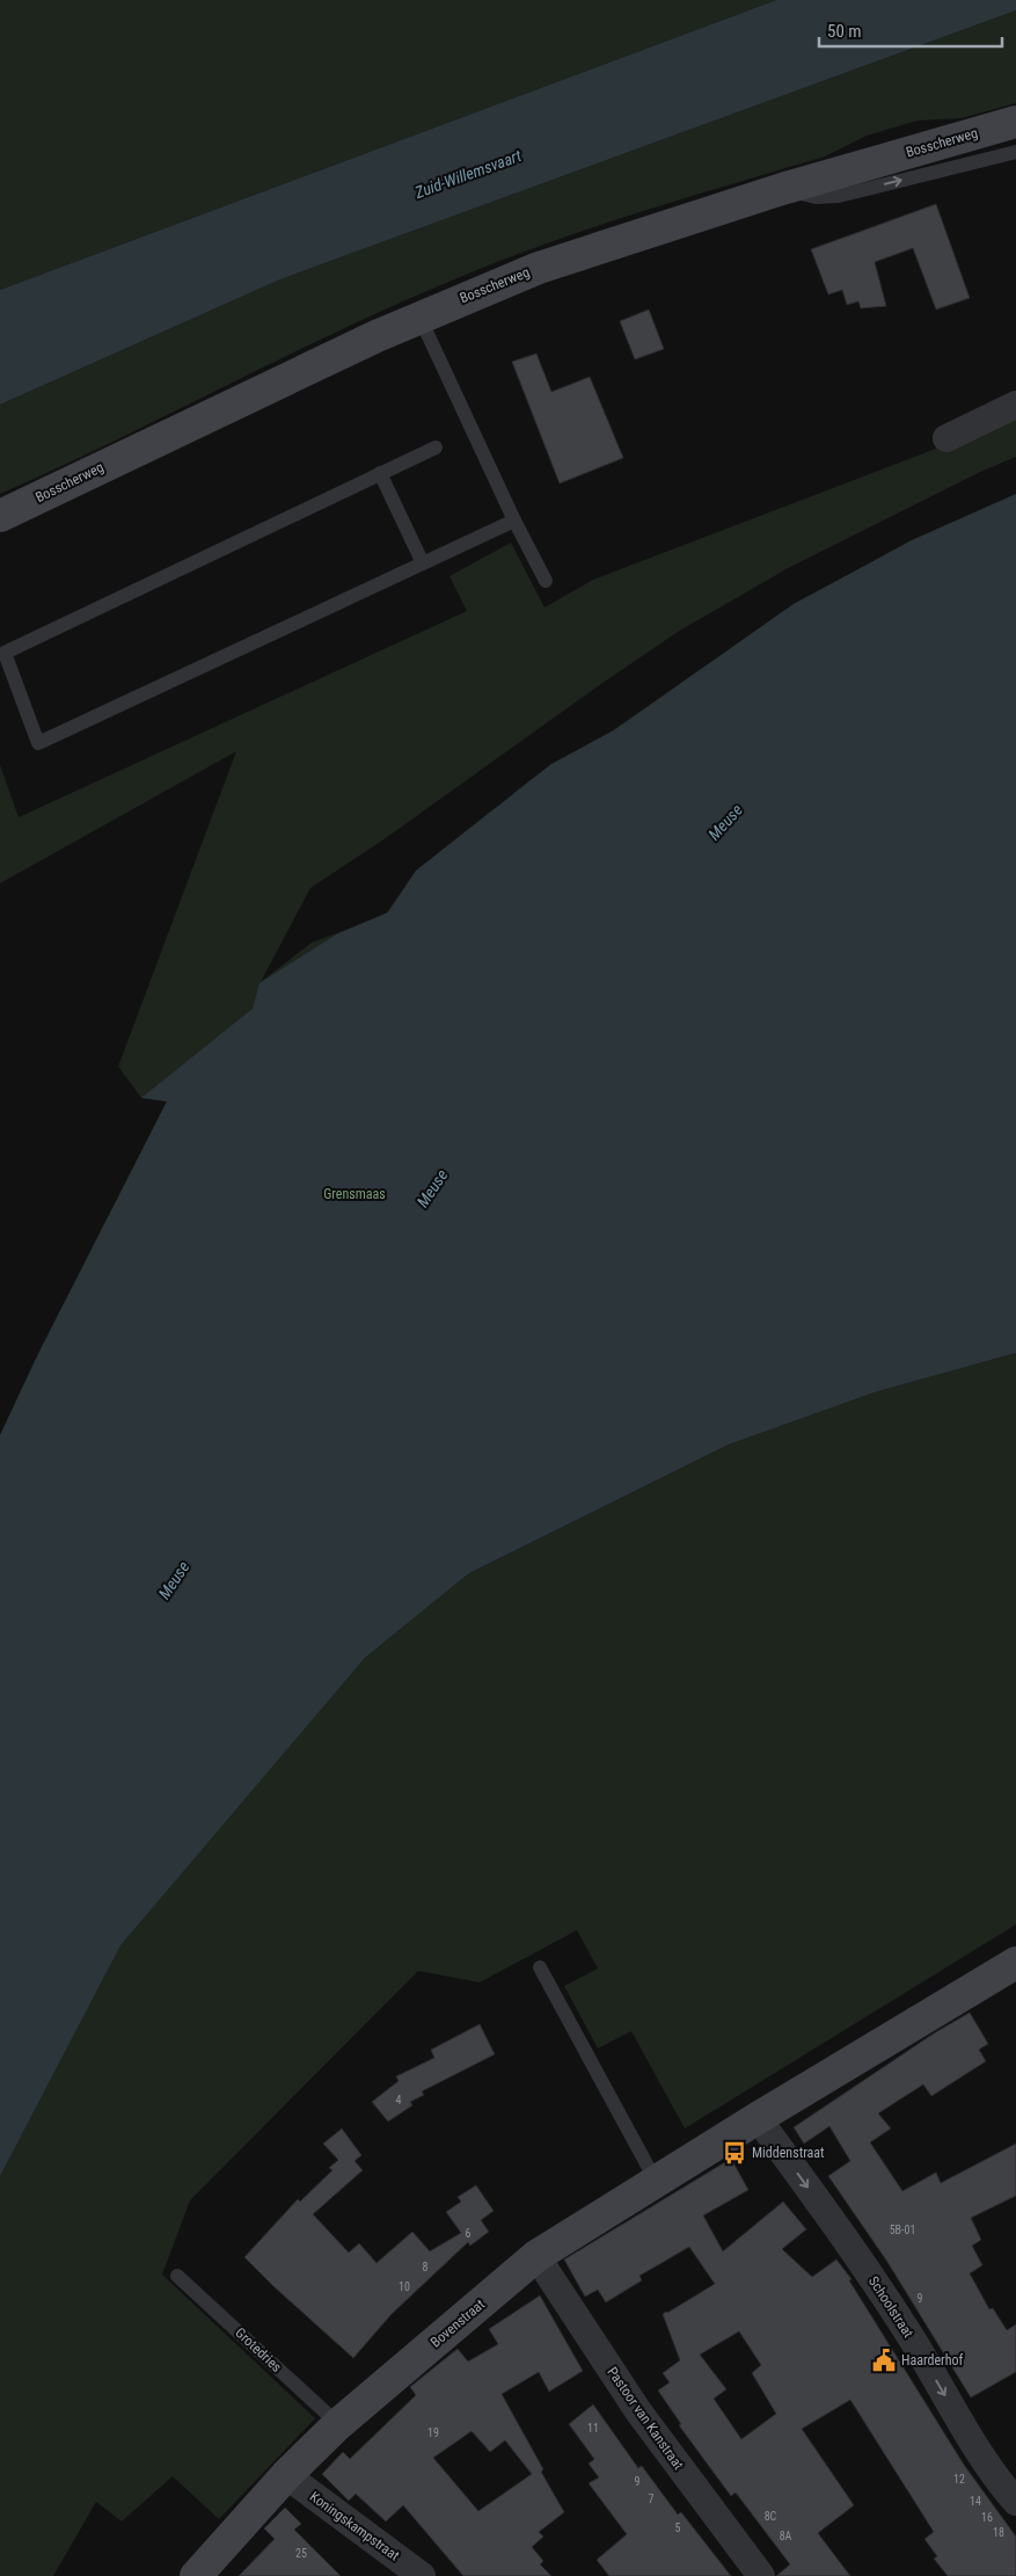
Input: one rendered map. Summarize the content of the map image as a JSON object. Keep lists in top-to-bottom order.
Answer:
{
  "streets": {
    "street": [
      "Bosscherweg",
      "Schoolstraat",
      "Bovenstraat",
      "Pastoor van Kanstraat",
      "Koningskampstraat"
    ],
    "lane": ["Grotedries"]
  },
  "crossings": [
    ["Schoolstraat", "Bovenstraat"],
    ["Bovenstraat", "Grotedries"],
    ["Bovenstraat", "Pastoor van Kanstraat"],
    ["Bovenstraat", "Koningskampstraat"]
  ],
  "one_way": ["Schoolstraat"],
  "water": ["Zuid-Willemsvaart", "Meuse"],
  "parks": ["Grensmaas"],
  "places": {
    "bus stop": ["Middenstraat"],
    "public building": ["Haarderhof"]
  },
  "house_numbers": [
    "4",
    "5B-01",
    "6",
    "8",
    "10",
    "9",
    "11",
    "19",
    "12",
    "9",
    "7",
    "14",
    "8C",
    "16",
    "5",
    "18",
    "8A",
    "25"
  ],
  "scale_bar": "50 m"
}
